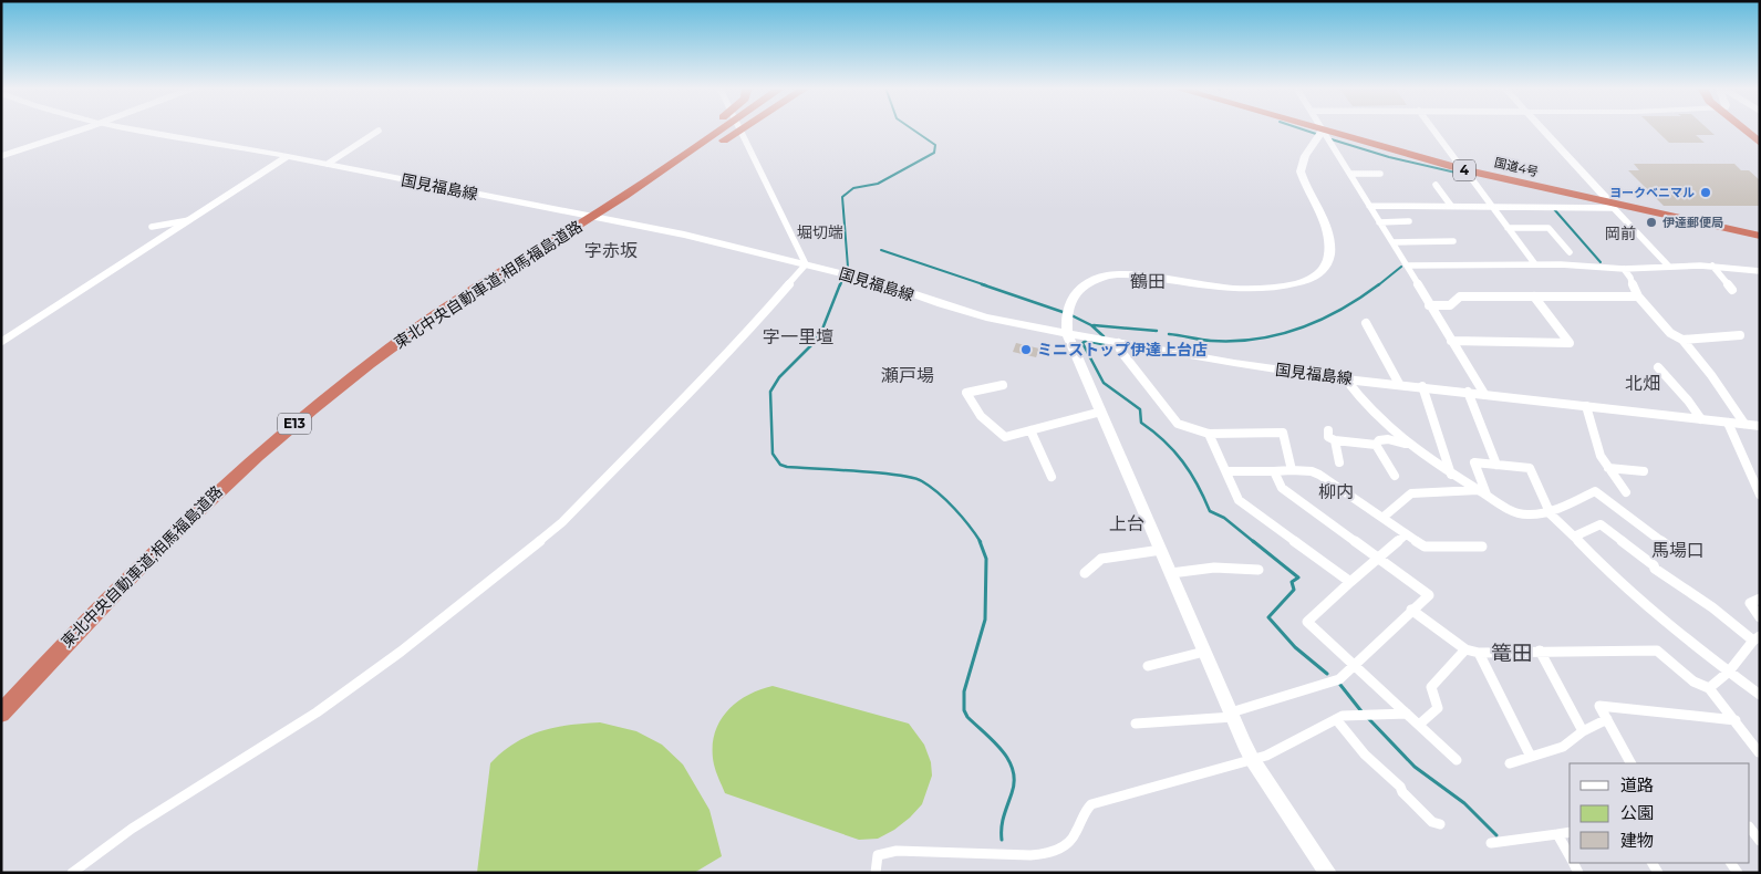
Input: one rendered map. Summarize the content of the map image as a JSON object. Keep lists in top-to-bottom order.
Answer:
{
  "streets": {
    "highway": [
      "国道4号",
      "4",
      "東北中央自動車道;相馬福島道路",
      "E13"
    ],
    "street": ["国見福島線"]
  },
  "districts": [
    "堀切端",
    "岡前",
    "字赤坂",
    "鶴田",
    "字一里壇",
    "瀬戸場",
    "北畑",
    "柳内",
    "上台",
    "馬場口",
    "篭田"
  ],
  "places": ["ヨークベニマル", "伊達郵便局", "ミニストップ伊達上台店"],
  "legend": ["道路", "公園", "建物"]
}
